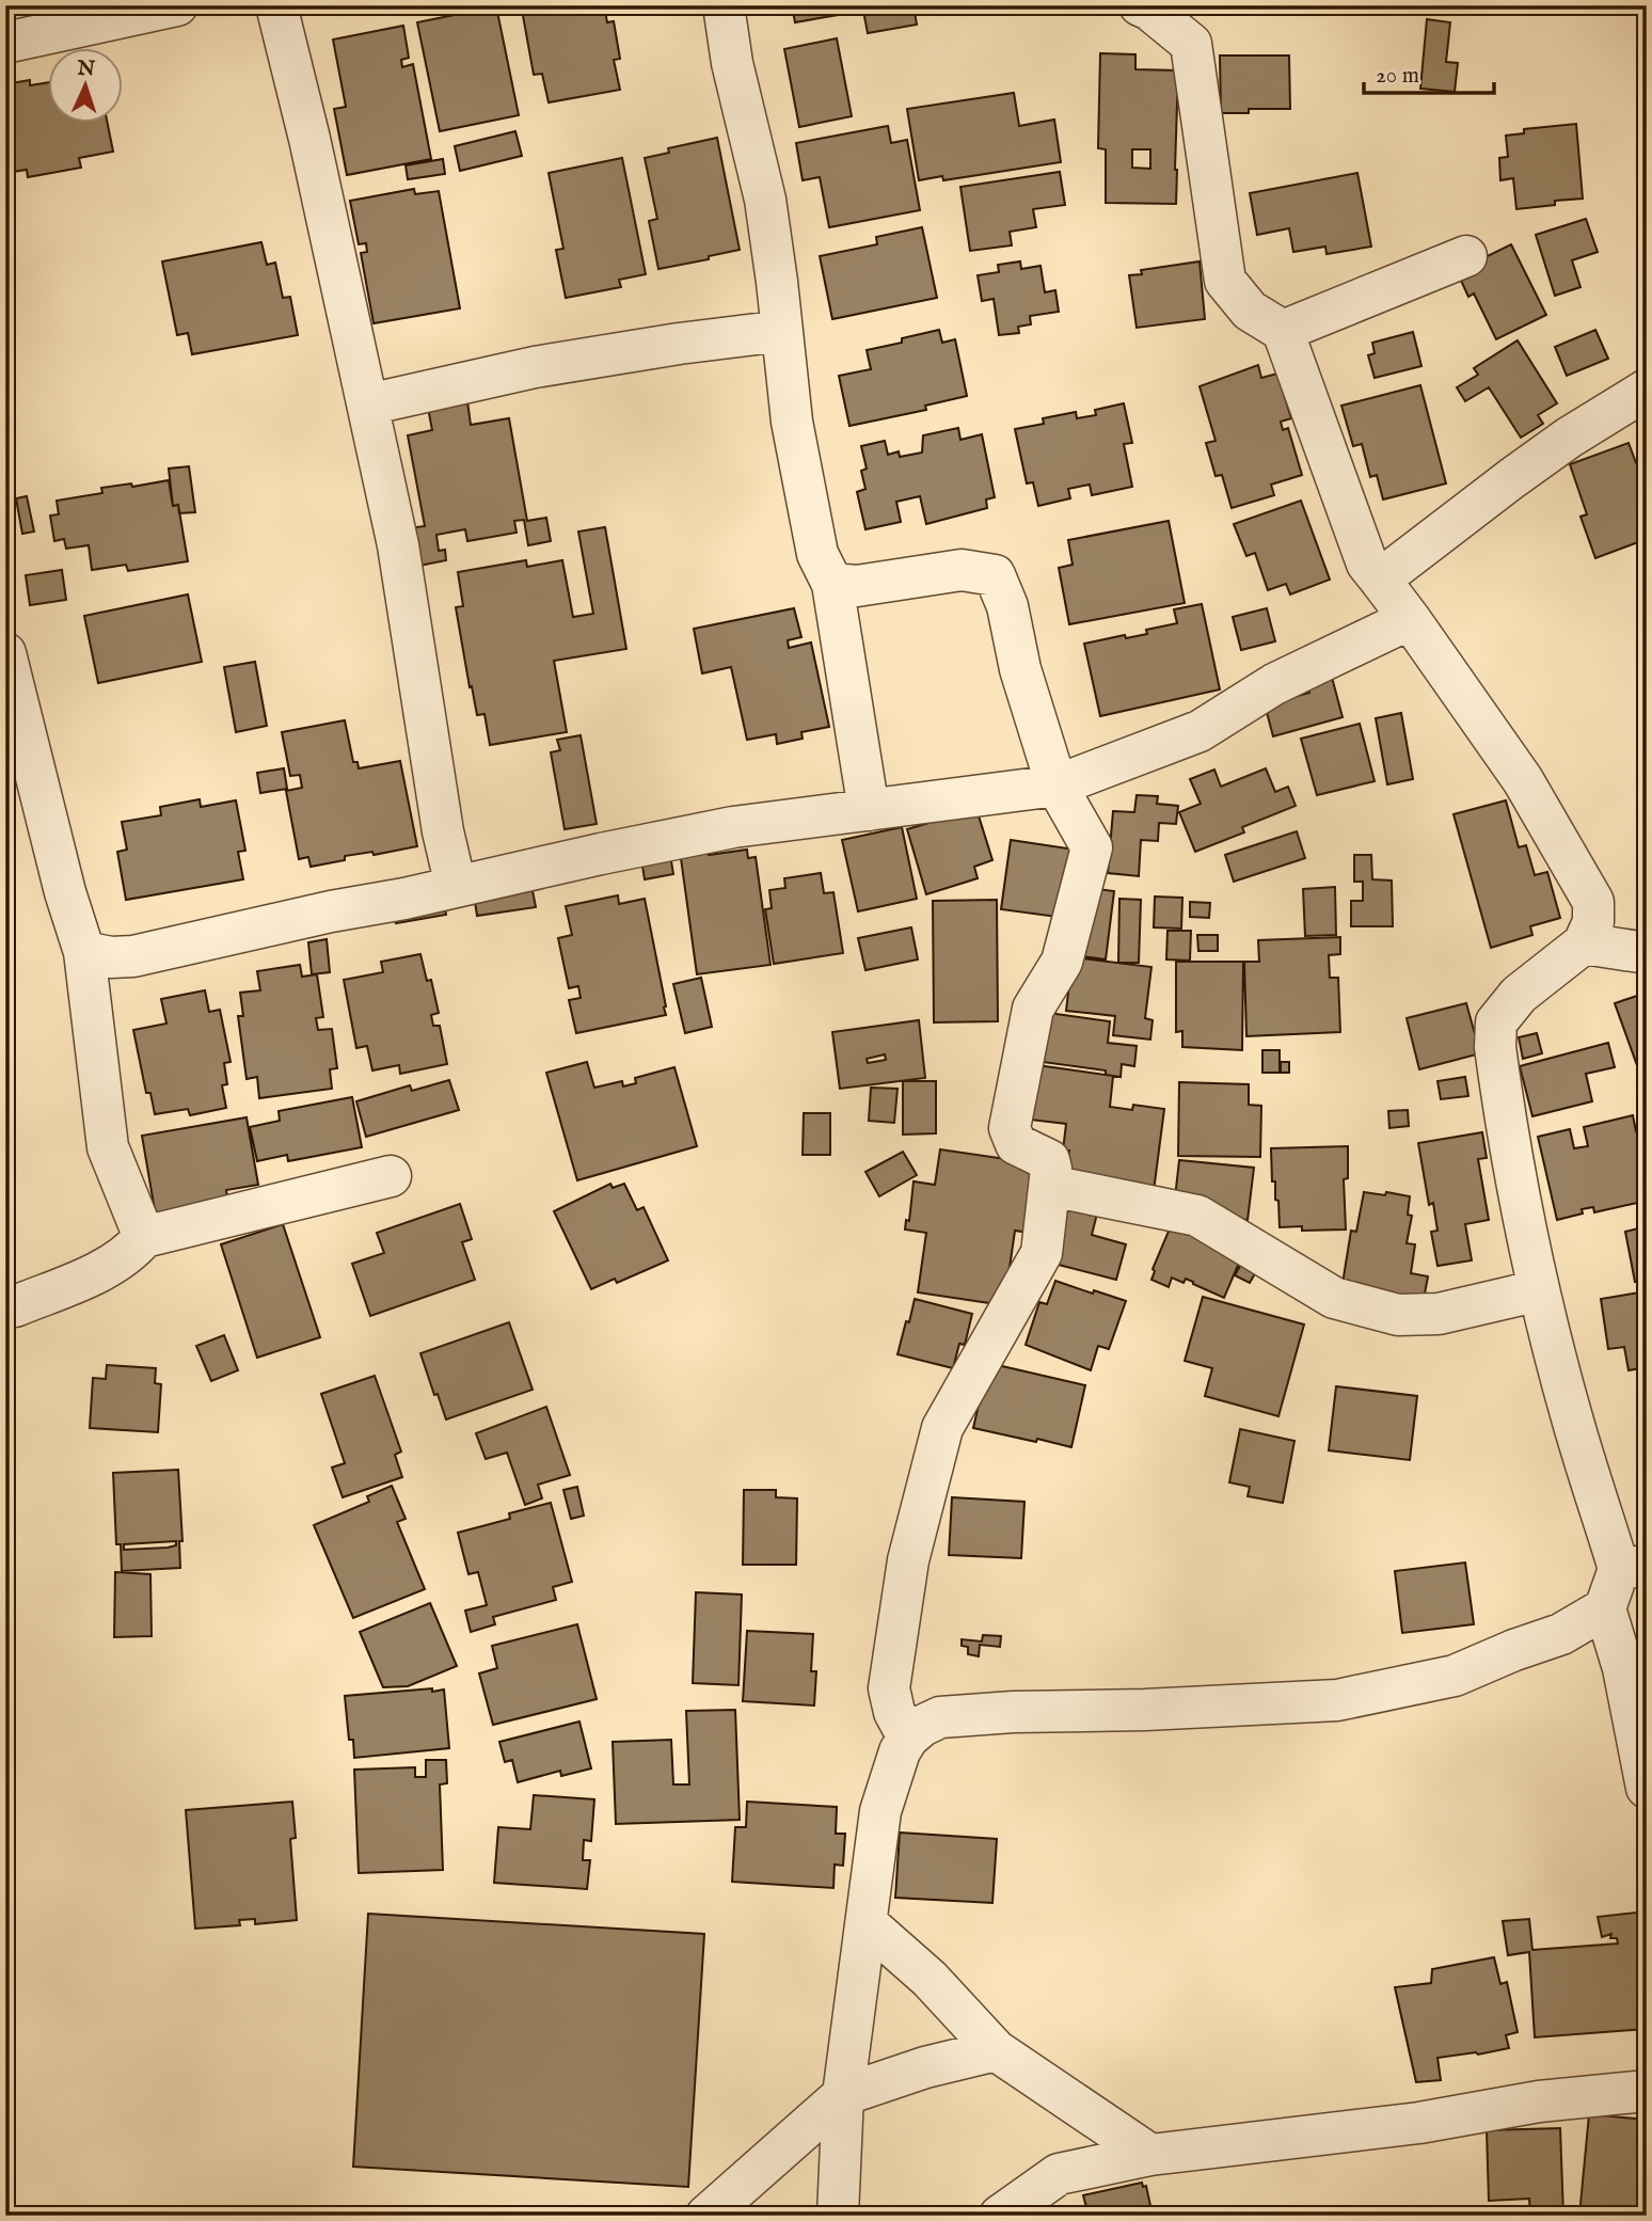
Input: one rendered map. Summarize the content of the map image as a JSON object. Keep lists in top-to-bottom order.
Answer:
{
  "scale_bar": "20 m",
  "north": "top"
}
